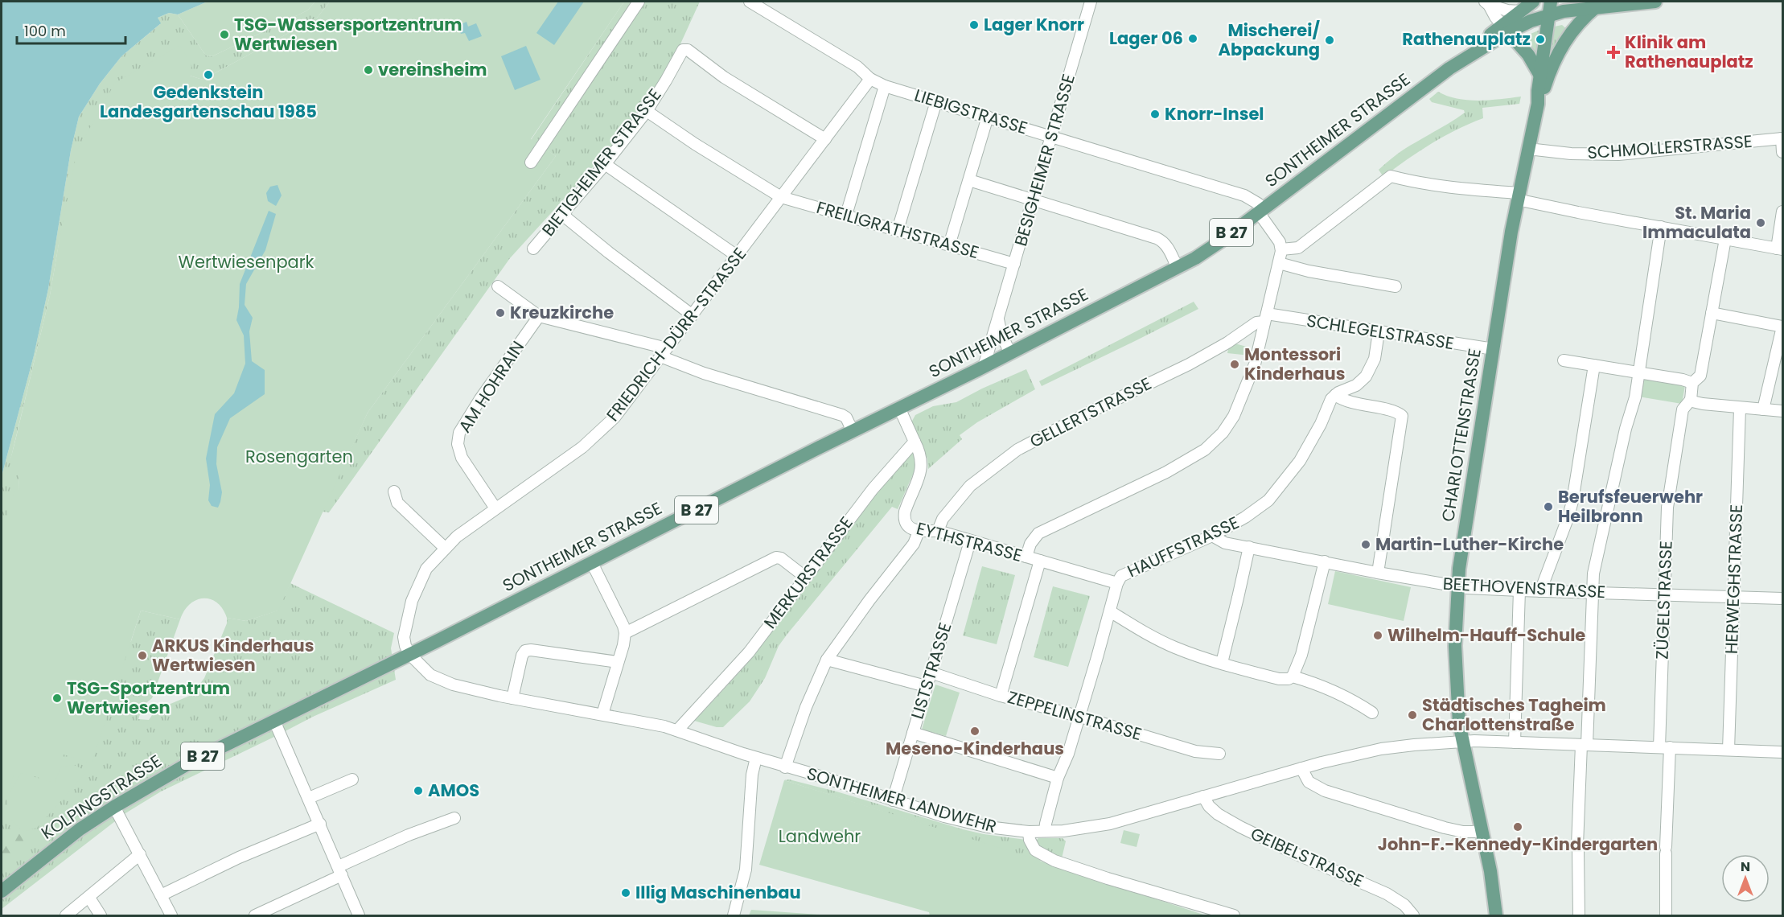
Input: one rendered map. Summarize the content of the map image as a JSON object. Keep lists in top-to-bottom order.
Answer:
{
  "streets": {
    "main road": [
      "SONTHEIMER STRASSE",
      "B 27",
      "CHARLOTTENSTRASSE",
      "KOLPINGSTRASSE"
    ],
    "street": [
      "LIEBIGSTRASSE",
      "SCHMOLLERSTRASSE",
      "BESIGHEIMER STRASSE",
      "BIETIGHEIMER STRASSE",
      "FREILIGRATHSTRASSE",
      "SCHLEGELSTRASSE",
      "FRIEDRICH-DÜRR-STRASSE",
      "AM HOHRAIN",
      "GELLERTSTRASSE",
      "EYTHSTRASSE",
      "HAUFFSTRASSE",
      "MERKURSTRASSE",
      "HERWEGHSTRASSE",
      "BEETHOVENSTRASSE",
      "ZÜGELSTRASSE",
      "LISTSTRASSE",
      "ZEPPELINSTRASSE",
      "SONTHEIMER LANDWEHR",
      "GEIBELSTRASSE"
    ]
  },
  "crossings": [
    ["LIEBIGSTRASSE", "SONTHEIMER STRASSE"],
    ["LIEBIGSTRASSE", "BESIGHEIMER STRASSE"],
    ["LIEBIGSTRASSE", "FRIEDRICH-DÜRR-STRASSE"],
    ["SONTHEIMER STRASSE", "BESIGHEIMER STRASSE"],
    ["SONTHEIMER STRASSE", "B 27"],
    ["SONTHEIMER STRASSE", "FRIEDRICH-DÜRR-STRASSE"],
    ["SONTHEIMER STRASSE", "CHARLOTTENSTRASSE"],
    ["SONTHEIMER STRASSE", "KOLPINGSTRASSE"],
    ["SONTHEIMER STRASSE", "SONTHEIMER LANDWEHR"],
    ["SCHMOLLERSTRASSE", "CHARLOTTENSTRASSE"],
    ["BESIGHEIMER STRASSE", "FREILIGRATHSTRASSE"],
    ["BIETIGHEIMER STRASSE", "FREILIGRATHSTRASSE"],
    ["BIETIGHEIMER STRASSE", "FRIEDRICH-DÜRR-STRASSE"],
    ["FREILIGRATHSTRASSE", "FRIEDRICH-DÜRR-STRASSE"],
    ["SCHLEGELSTRASSE", "GELLERTSTRASSE"],
    ["SCHLEGELSTRASSE", "CHARLOTTENSTRASSE"],
    ["FRIEDRICH-DÜRR-STRASSE", "AM HOHRAIN"],
    ["FRIEDRICH-DÜRR-STRASSE", "KOLPINGSTRASSE"],
    ["FRIEDRICH-DÜRR-STRASSE", "SONTHEIMER LANDWEHR"],
    ["GELLERTSTRASSE", "EYTHSTRASSE"],
    ["CHARLOTTENSTRASSE", "BEETHOVENSTRASSE"],
    ["CHARLOTTENSTRASSE", "SONTHEIMER LANDWEHR"],
    ["EYTHSTRASSE", "HAUFFSTRASSE"],
    ["EYTHSTRASSE", "MERKURSTRASSE"],
    ["EYTHSTRASSE", "LISTSTRASSE"],
    ["HAUFFSTRASSE", "BEETHOVENSTRASSE"],
    ["HAUFFSTRASSE", "ZEPPELINSTRASSE"],
    ["HAUFFSTRASSE", "SONTHEIMER LANDWEHR"],
    ["MERKURSTRASSE", "SONTHEIMER LANDWEHR"],
    ["HERWEGHSTRASSE", "BEETHOVENSTRASSE"],
    ["HERWEGHSTRASSE", "SONTHEIMER LANDWEHR"],
    ["BEETHOVENSTRASSE", "ZÜGELSTRASSE"],
    ["ZÜGELSTRASSE", "SONTHEIMER LANDWEHR"],
    ["LISTSTRASSE", "ZEPPELINSTRASSE"],
    ["LISTSTRASSE", "SONTHEIMER LANDWEHR"],
    ["KOLPINGSTRASSE", "SONTHEIMER LANDWEHR"],
    ["SONTHEIMER LANDWEHR", "GEIBELSTRASSE"]
  ],
  "parks": ["Wertwiesenpark", "Rosengarten", "Landwehr"],
  "places": {
    "other": [
      "Lager Knorr",
      "TSG-Wassersportzentrum Wertwiesen",
      "Lager 06",
      "Rathenauplatz",
      "Mischerei/ Abpackung",
      "vereinsheim",
      "Gedenkstein Landesgartenschau 1985",
      "Knorr-Insel",
      "St. Maria Immaculata",
      "Kreuzkirche",
      "Montessori Kinderhaus",
      "Berufsfeuerwehr Heilbronn",
      "Martin-Luther-Kirche",
      "Wilhelm-Hauff-Schule",
      "ARKUS Kinderhaus Wertwiesen",
      "TSG-Sportzentrum Wertwiesen",
      "Städtisches Tagheim Charlottenstraße",
      "Meseno-Kinderhaus",
      "AMOS",
      "John-F.-Kennedy-Kindergarten",
      "Illig Maschinenbau"
    ],
    "health": ["Klinik am Rathenauplatz"]
  },
  "scale_bar": "100 m",
  "north": "top"
}
